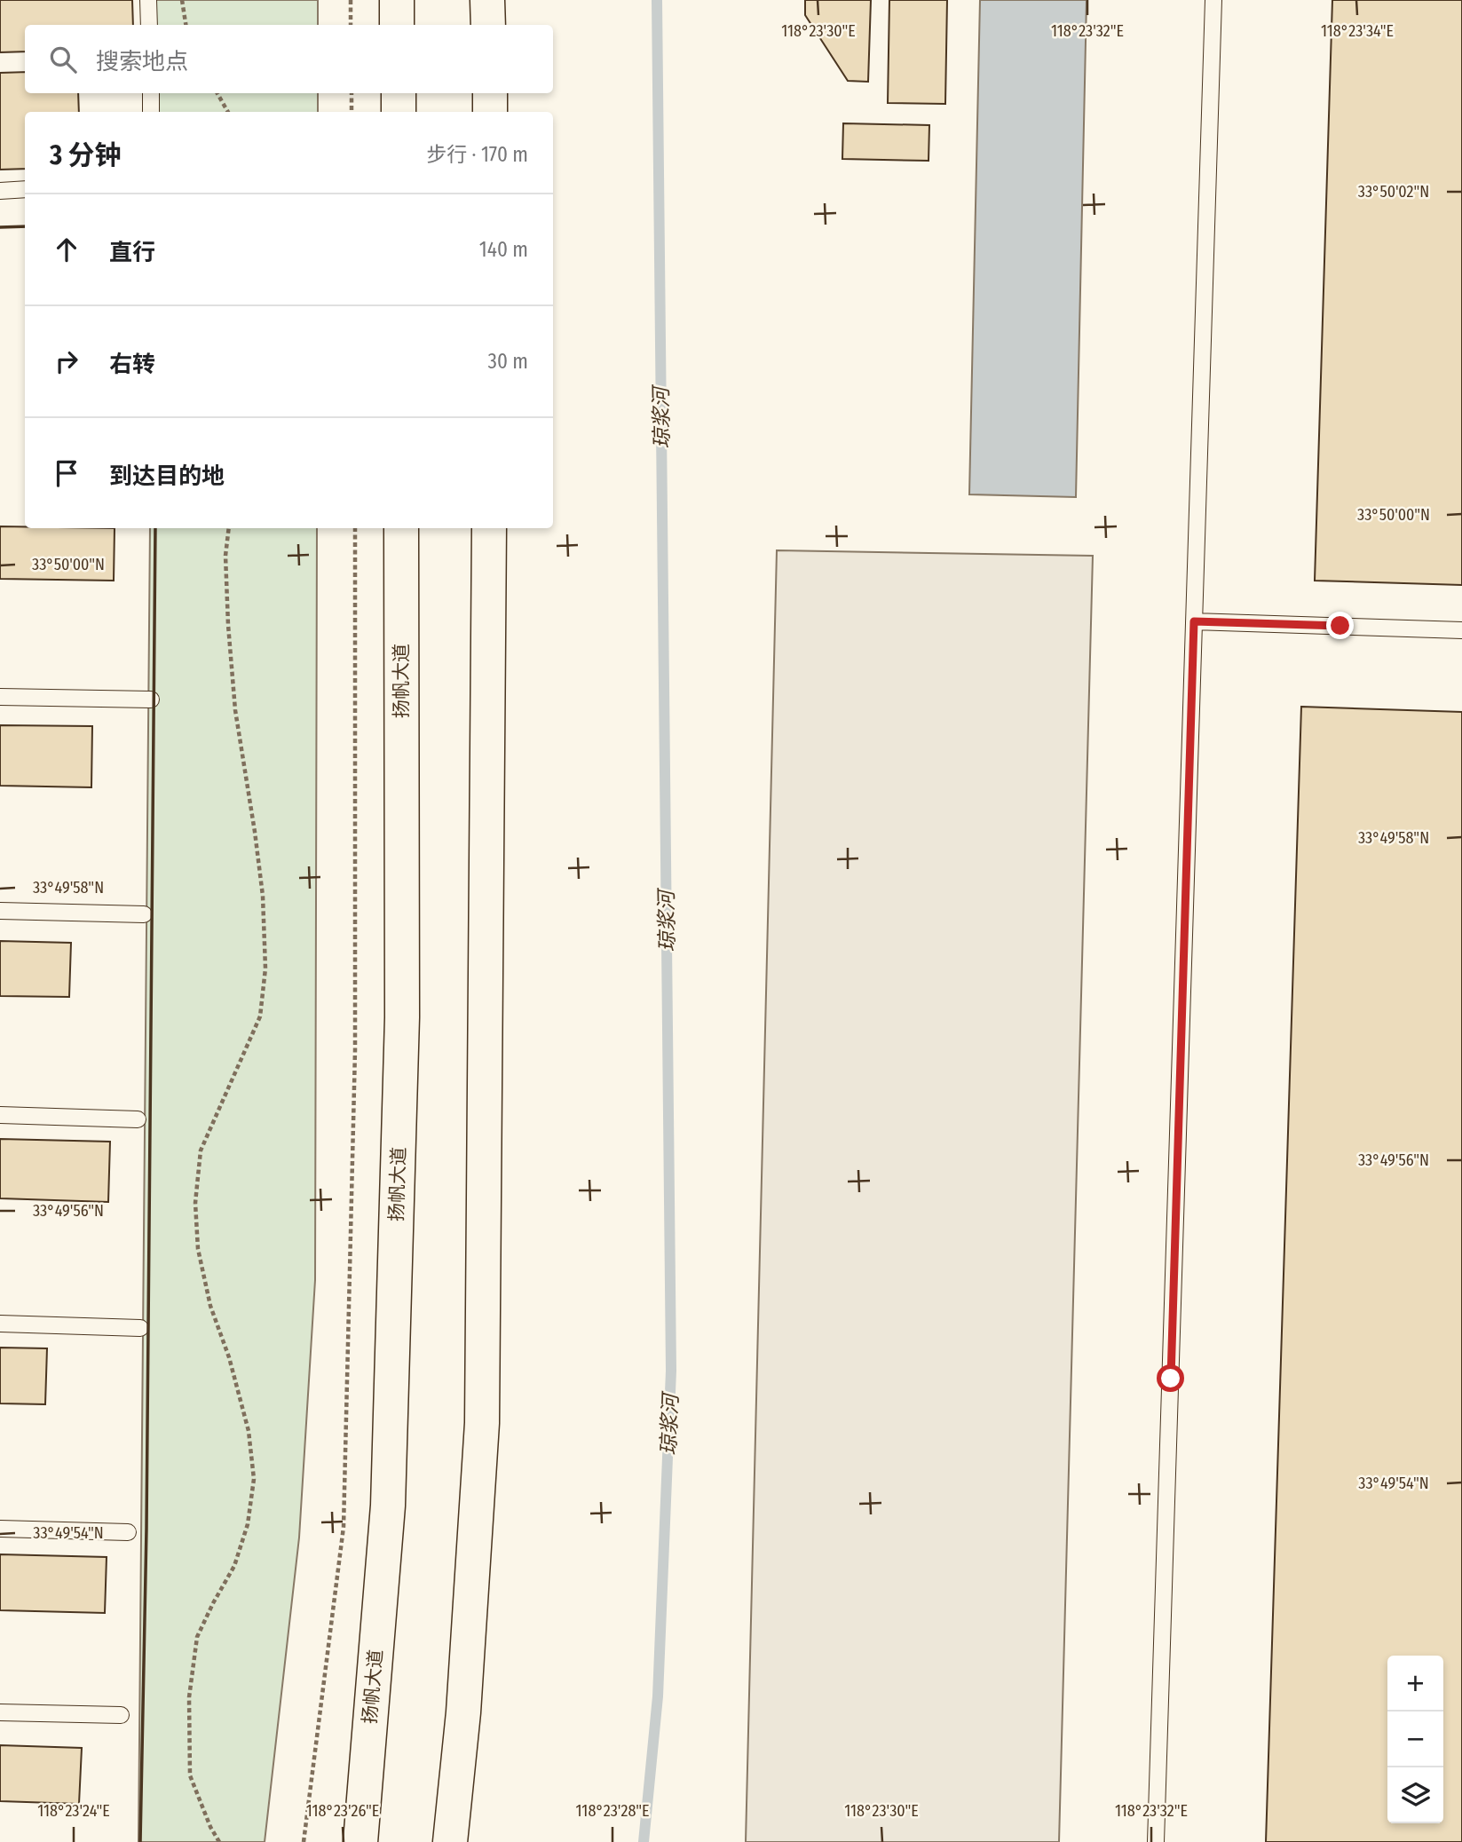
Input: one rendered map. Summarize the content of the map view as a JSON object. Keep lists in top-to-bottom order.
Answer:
{
  "streets": {
    "main road": ["扬帆大道"]
  },
  "water": ["琼浆河"],
  "page": {
    "search": "搜索地点",
    "heading": ["3 分钟", "步行 · 170 m"],
    "list": [
      ["直行", "140 m"],
      ["右转", "30 m"],
      "到达目的地"
    ],
    "map_buttons": ["+", "−"]
  },
  "coordinates": [
    "118°23'30\"E",
    "118°23'32\"E",
    "118°23'34\"E",
    "33°50'02\"N",
    "33°50'00\"N",
    "33°49'58\"N",
    "33°49'56\"N",
    "33°49'54\"N",
    "118°23'24\"E",
    "118°23'26\"E",
    "118°23'28\"E"
  ]
}
